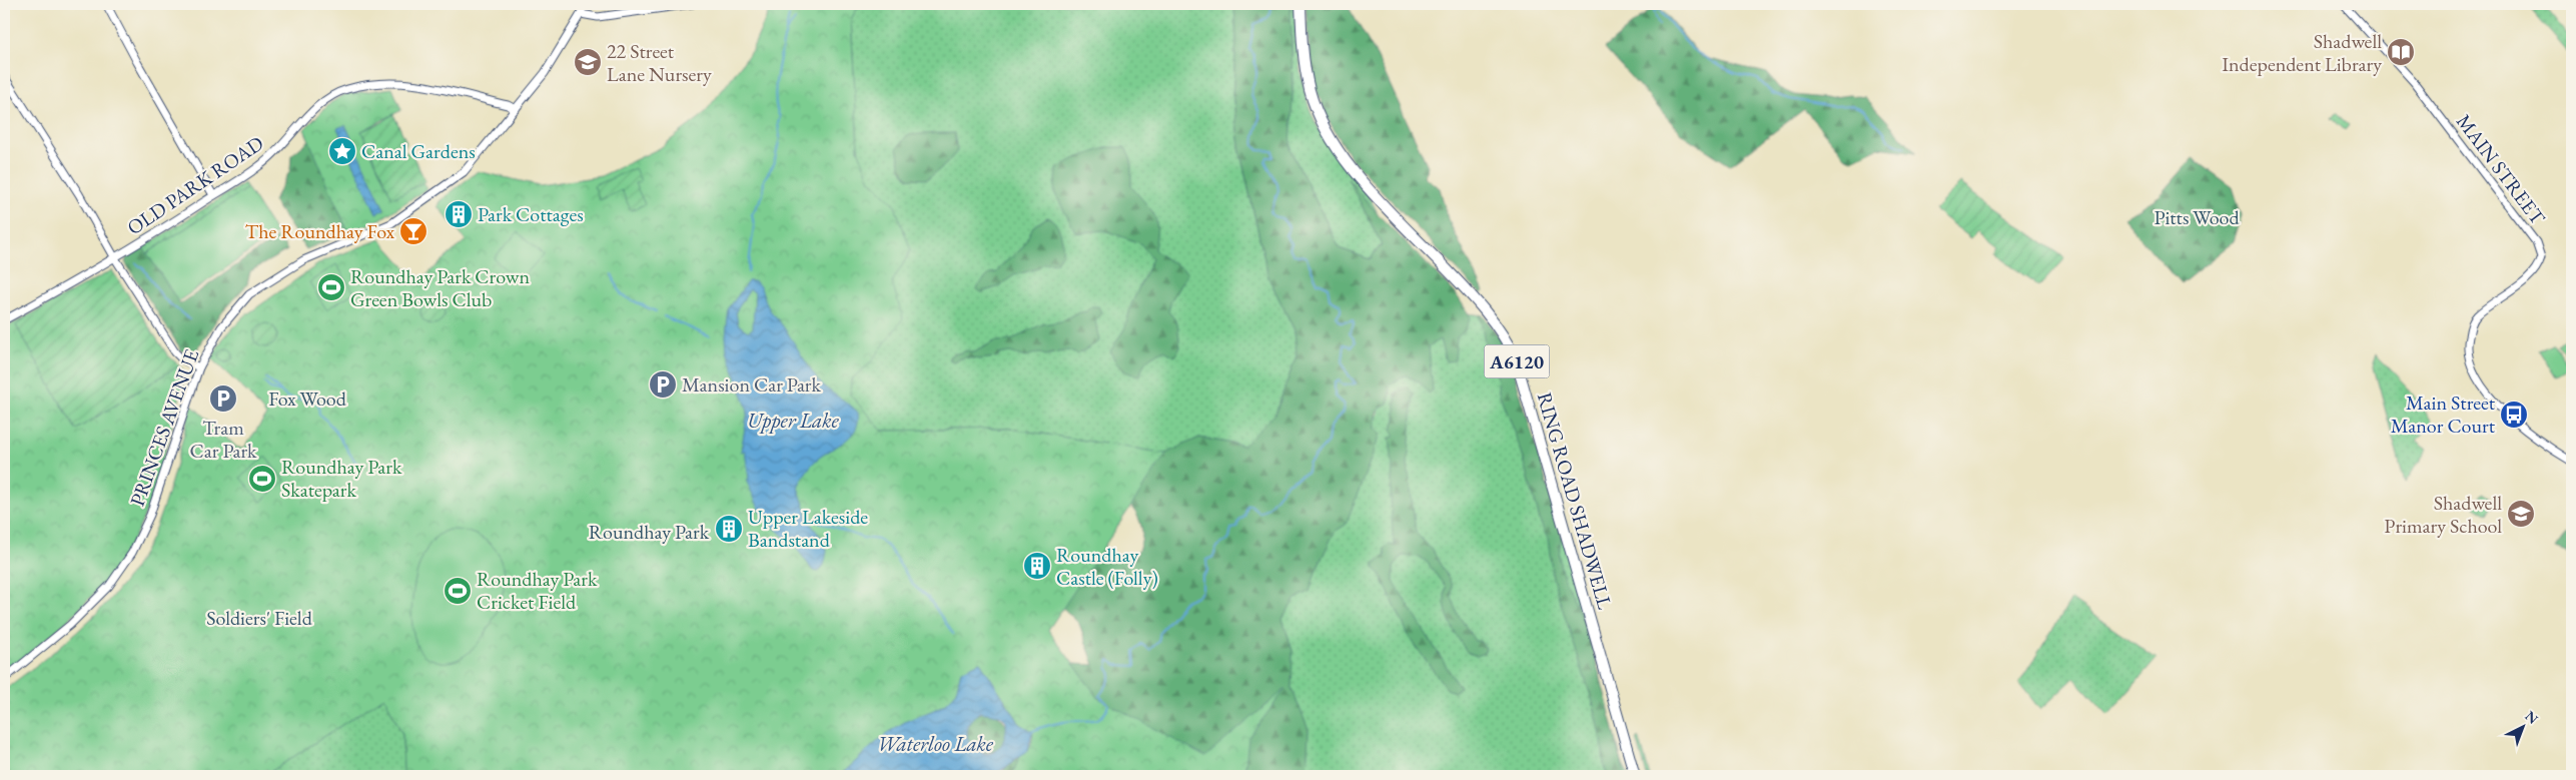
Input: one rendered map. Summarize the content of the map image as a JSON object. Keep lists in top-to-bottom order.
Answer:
{
  "streets": {
    "highway": ["A6120", "RING ROAD SHADWELL"],
    "street": ["MAIN STREET", "OLD PARK ROAD", "PRINCES AVENUE"]
  },
  "crossings": [
    ["OLD PARK ROAD", "PRINCES AVENUE"]
  ],
  "water": ["Upper Lake", "Waterloo Lake"],
  "parks": [
    "Pitts Wood",
    "Fox Wood",
    "Roundhay Park",
    "Soldiers' Field"
  ],
  "places": {
    "library": ["Shadwell Independent Library"],
    "school or university": ["22 Street Lane Nursery", "Shadwell Primary School"],
    "place": ["Canal Gardens"],
    "building": ["Park Cottages", "Upper Lakeside Bandstand", "Roundhay Castle (Folly)"],
    "bar": ["The Roundhay Fox"],
    "sports": ["Roundhay Park Crown Green Bowls Club", "Roundhay Park Skatepark", "Roundhay Park Cricket Field"],
    "parking": ["Mansion Car Park", "Tram Car Park"],
    "bus stop": ["Main Street Manor Court"]
  },
  "north": "top right"
}
